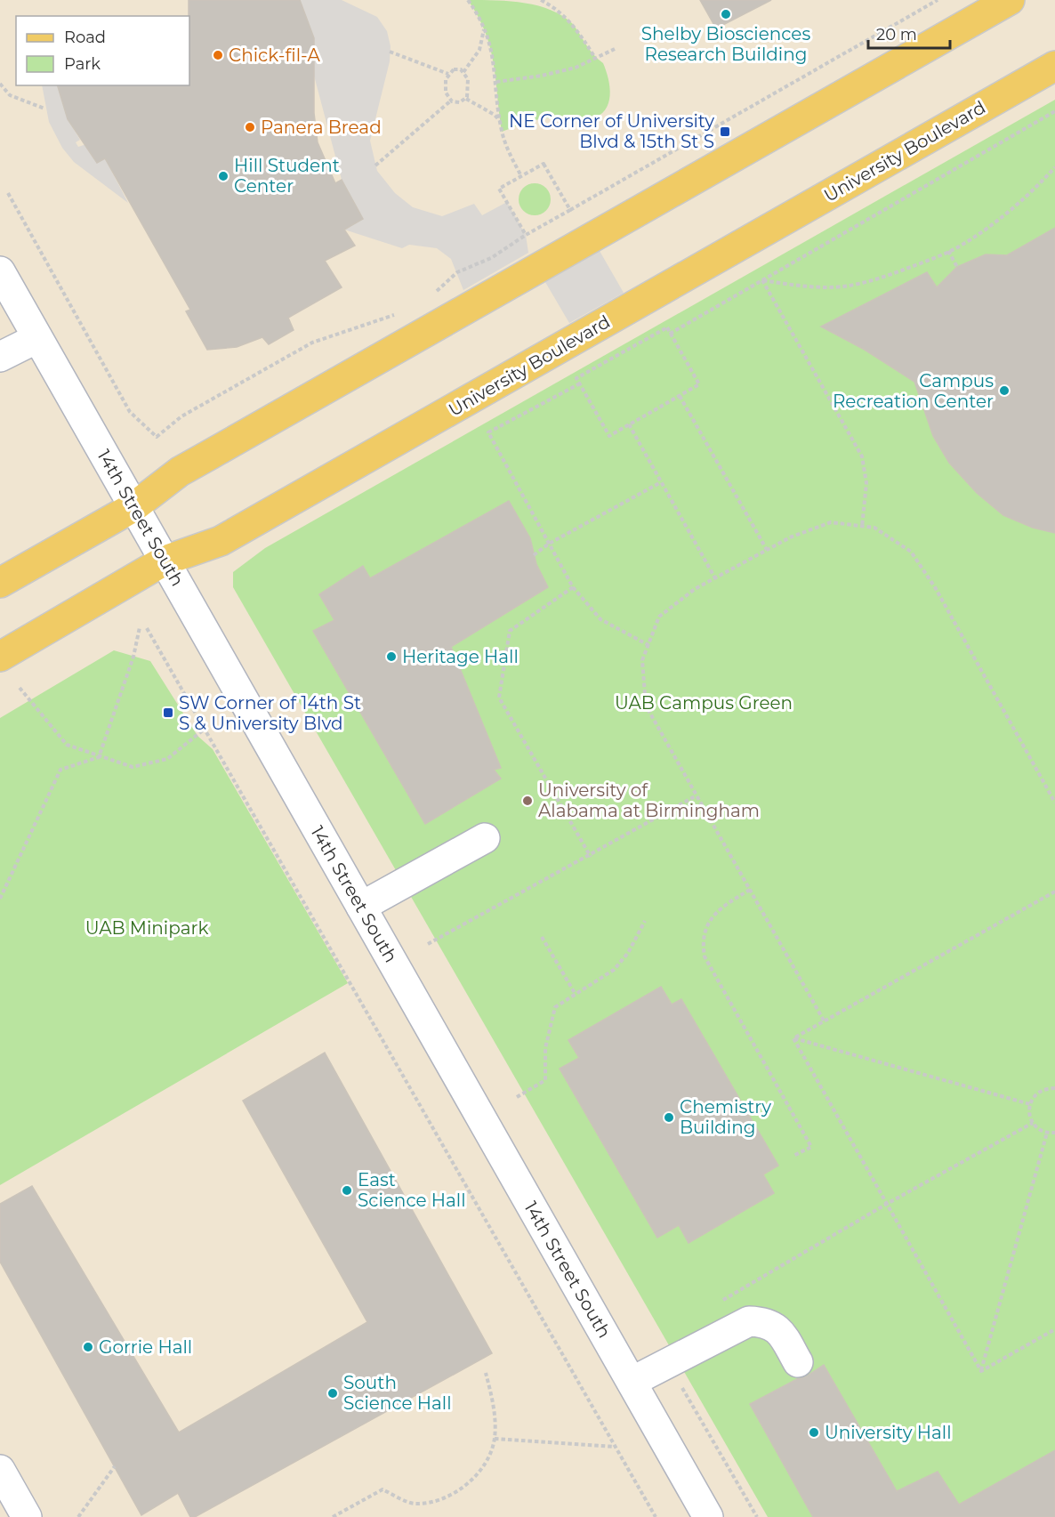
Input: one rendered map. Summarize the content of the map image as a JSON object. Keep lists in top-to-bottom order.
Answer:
{
  "streets": {
    "main road": ["University Boulevard"],
    "street": ["14th Street South"]
  },
  "crossings": [
    ["University Boulevard", "14th Street South"]
  ],
  "parks": ["UAB Campus Green", "UAB Minipark"],
  "places": {
    "other": [
      "Shelby Biosciences Research Building",
      "Chick-fil-A",
      "Panera Bread",
      "Hill Student Center",
      "Campus Recreation Center",
      "Heritage Hall",
      "University of Alabama at Birmingham",
      "Chemistry Building",
      "East Science Hall",
      "Gorrie Hall",
      "South Science Hall",
      "University Hall"
    ],
    "transit": ["NE Corner of University Blvd & 15th St S", "SW Corner of 14th St S & University Blvd"]
  },
  "legend": ["Road", "Park"],
  "scale_bar": "20 m"
}
